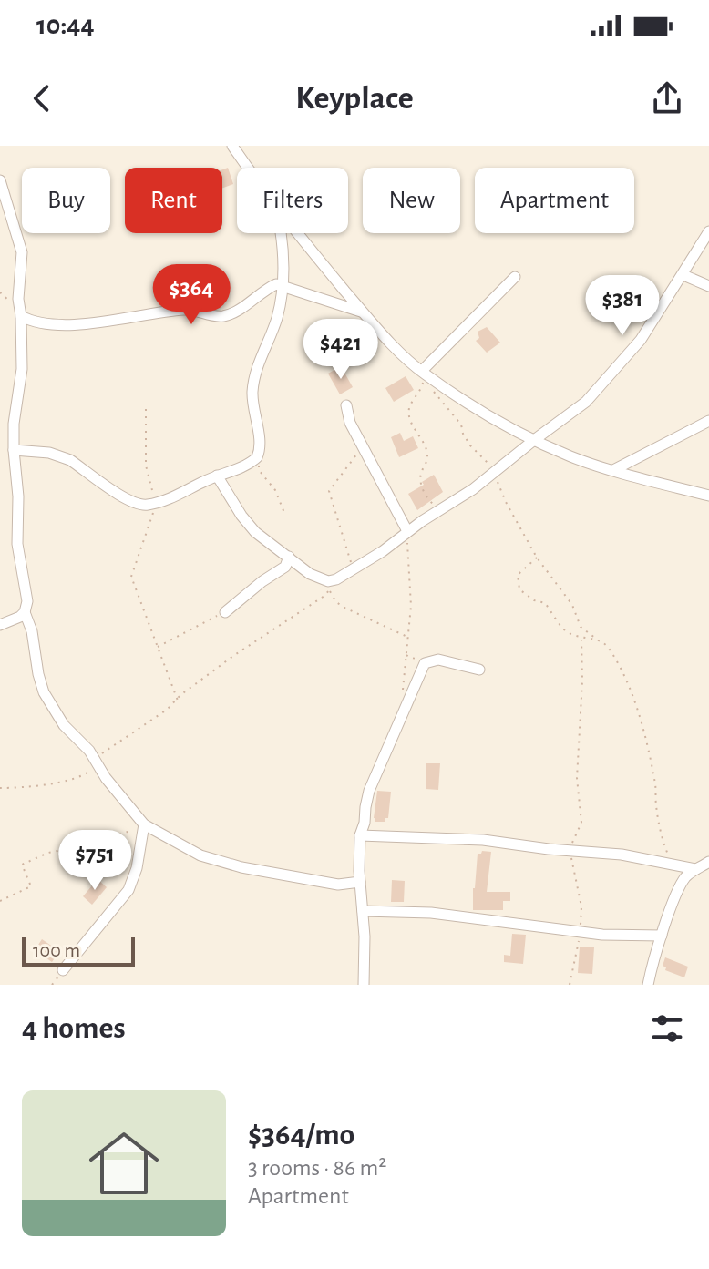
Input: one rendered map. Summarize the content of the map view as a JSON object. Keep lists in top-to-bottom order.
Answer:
{
  "scale_bar": "100 m",
  "page": {
    "status": "10:44",
    "header": "Keyplace",
    "chip": [
      "Buy",
      "Rent",
      "Filters",
      "New",
      "Apartment"
    ],
    "price": [
      "$364",
      "$381",
      "$421",
      "$751"
    ],
    "scale": "100 m",
    "heading": "4 homes",
    "list": [
      {
        "name": "$364/mo",
        "note": "3 rooms · 86 m² · Apartment"
      }
    ]
  }
}
